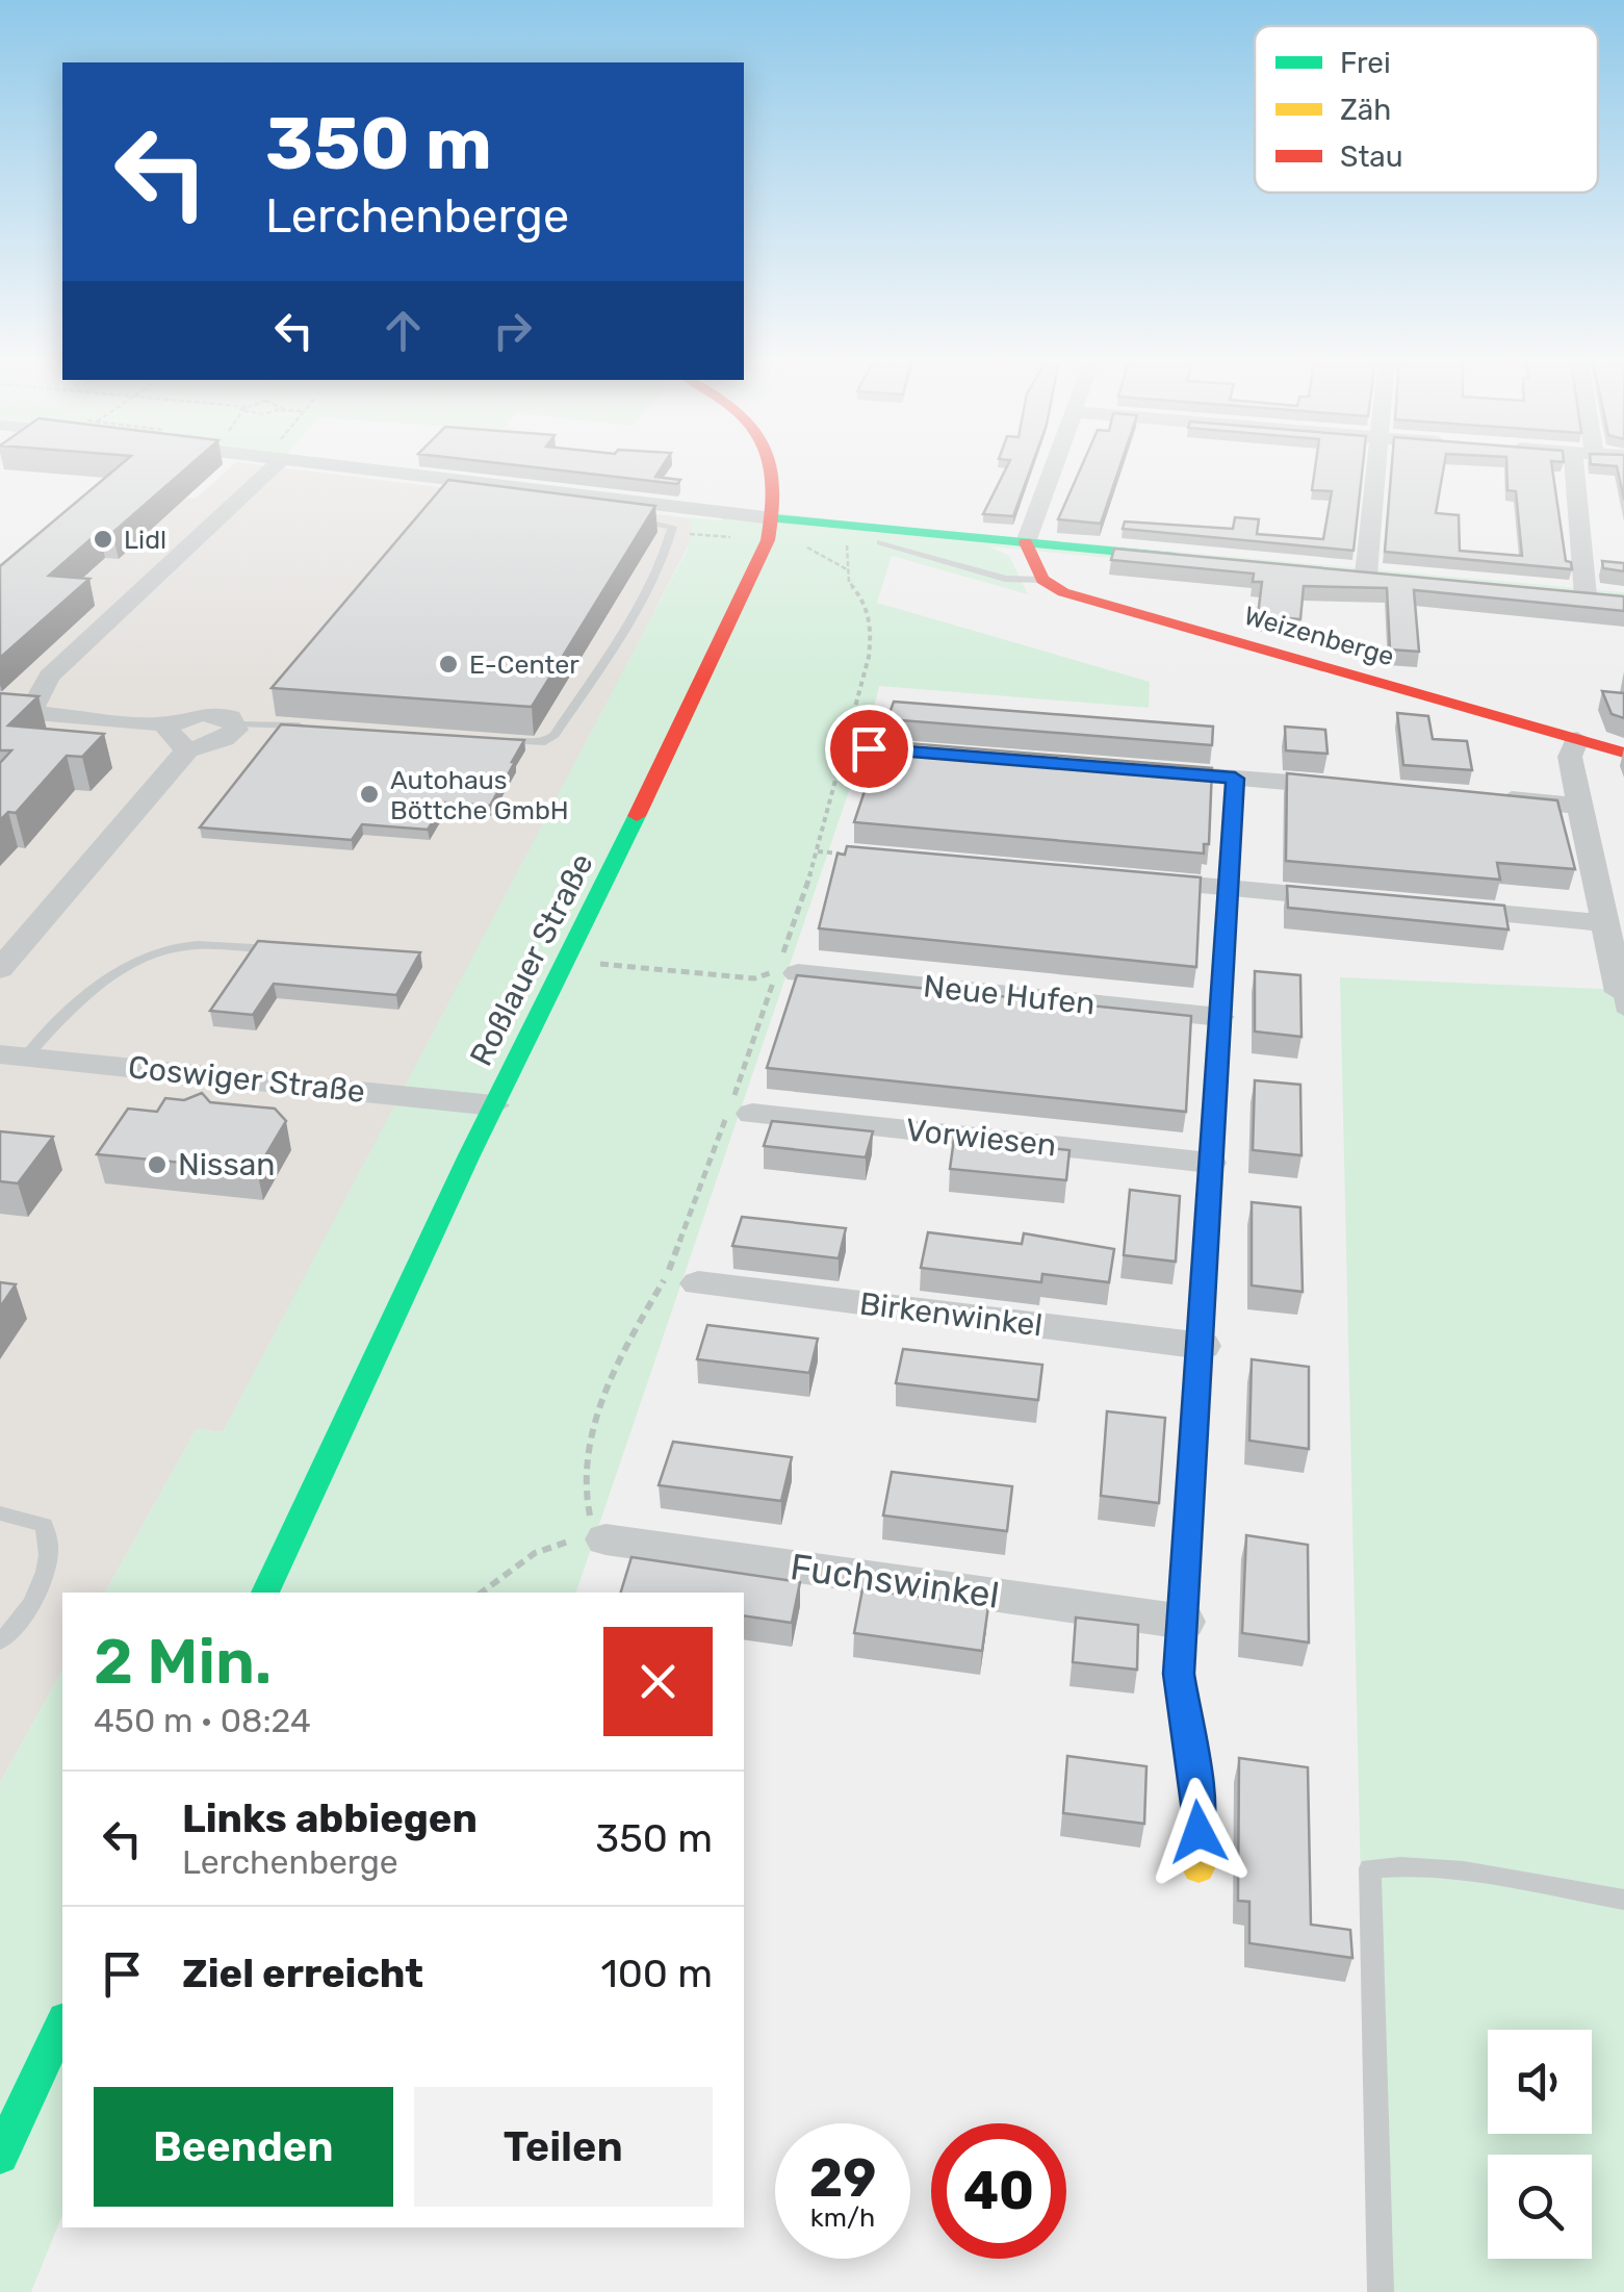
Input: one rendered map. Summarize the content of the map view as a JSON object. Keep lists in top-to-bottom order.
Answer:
{
  "streets": {
    "street": [
      "Weizenberge",
      "Roßlauer Straße",
      "Neue Hufen",
      "Coswiger Straße",
      "Vorwiesen",
      "Birkenwinkel",
      "Fuchswinkel"
    ]
  },
  "crossings": [
    ["Roßlauer Straße", "Coswiger Straße"]
  ],
  "places": [
    "Lidl",
    "E-Center",
    "Autohaus Böttche GmbH",
    "Nissan"
  ],
  "legend": ["Frei", "Zäh", "Stau"],
  "page": {
    "turn": ["350 m", "Lerchenberge"],
    "heading": ["2 Min.", "450 m · 08:24"],
    "list": [
      {
        "name": "Links abbiegen",
        "note": "Lerchenberge",
        "value": "350 m"
      },
      {
        "name": "Ziel erreicht",
        "value": "100 m"
      }
    ],
    "buttons": ["Beenden", "Teilen"],
    "speed": "29 km/h",
    "limit": "40"
  }
}
